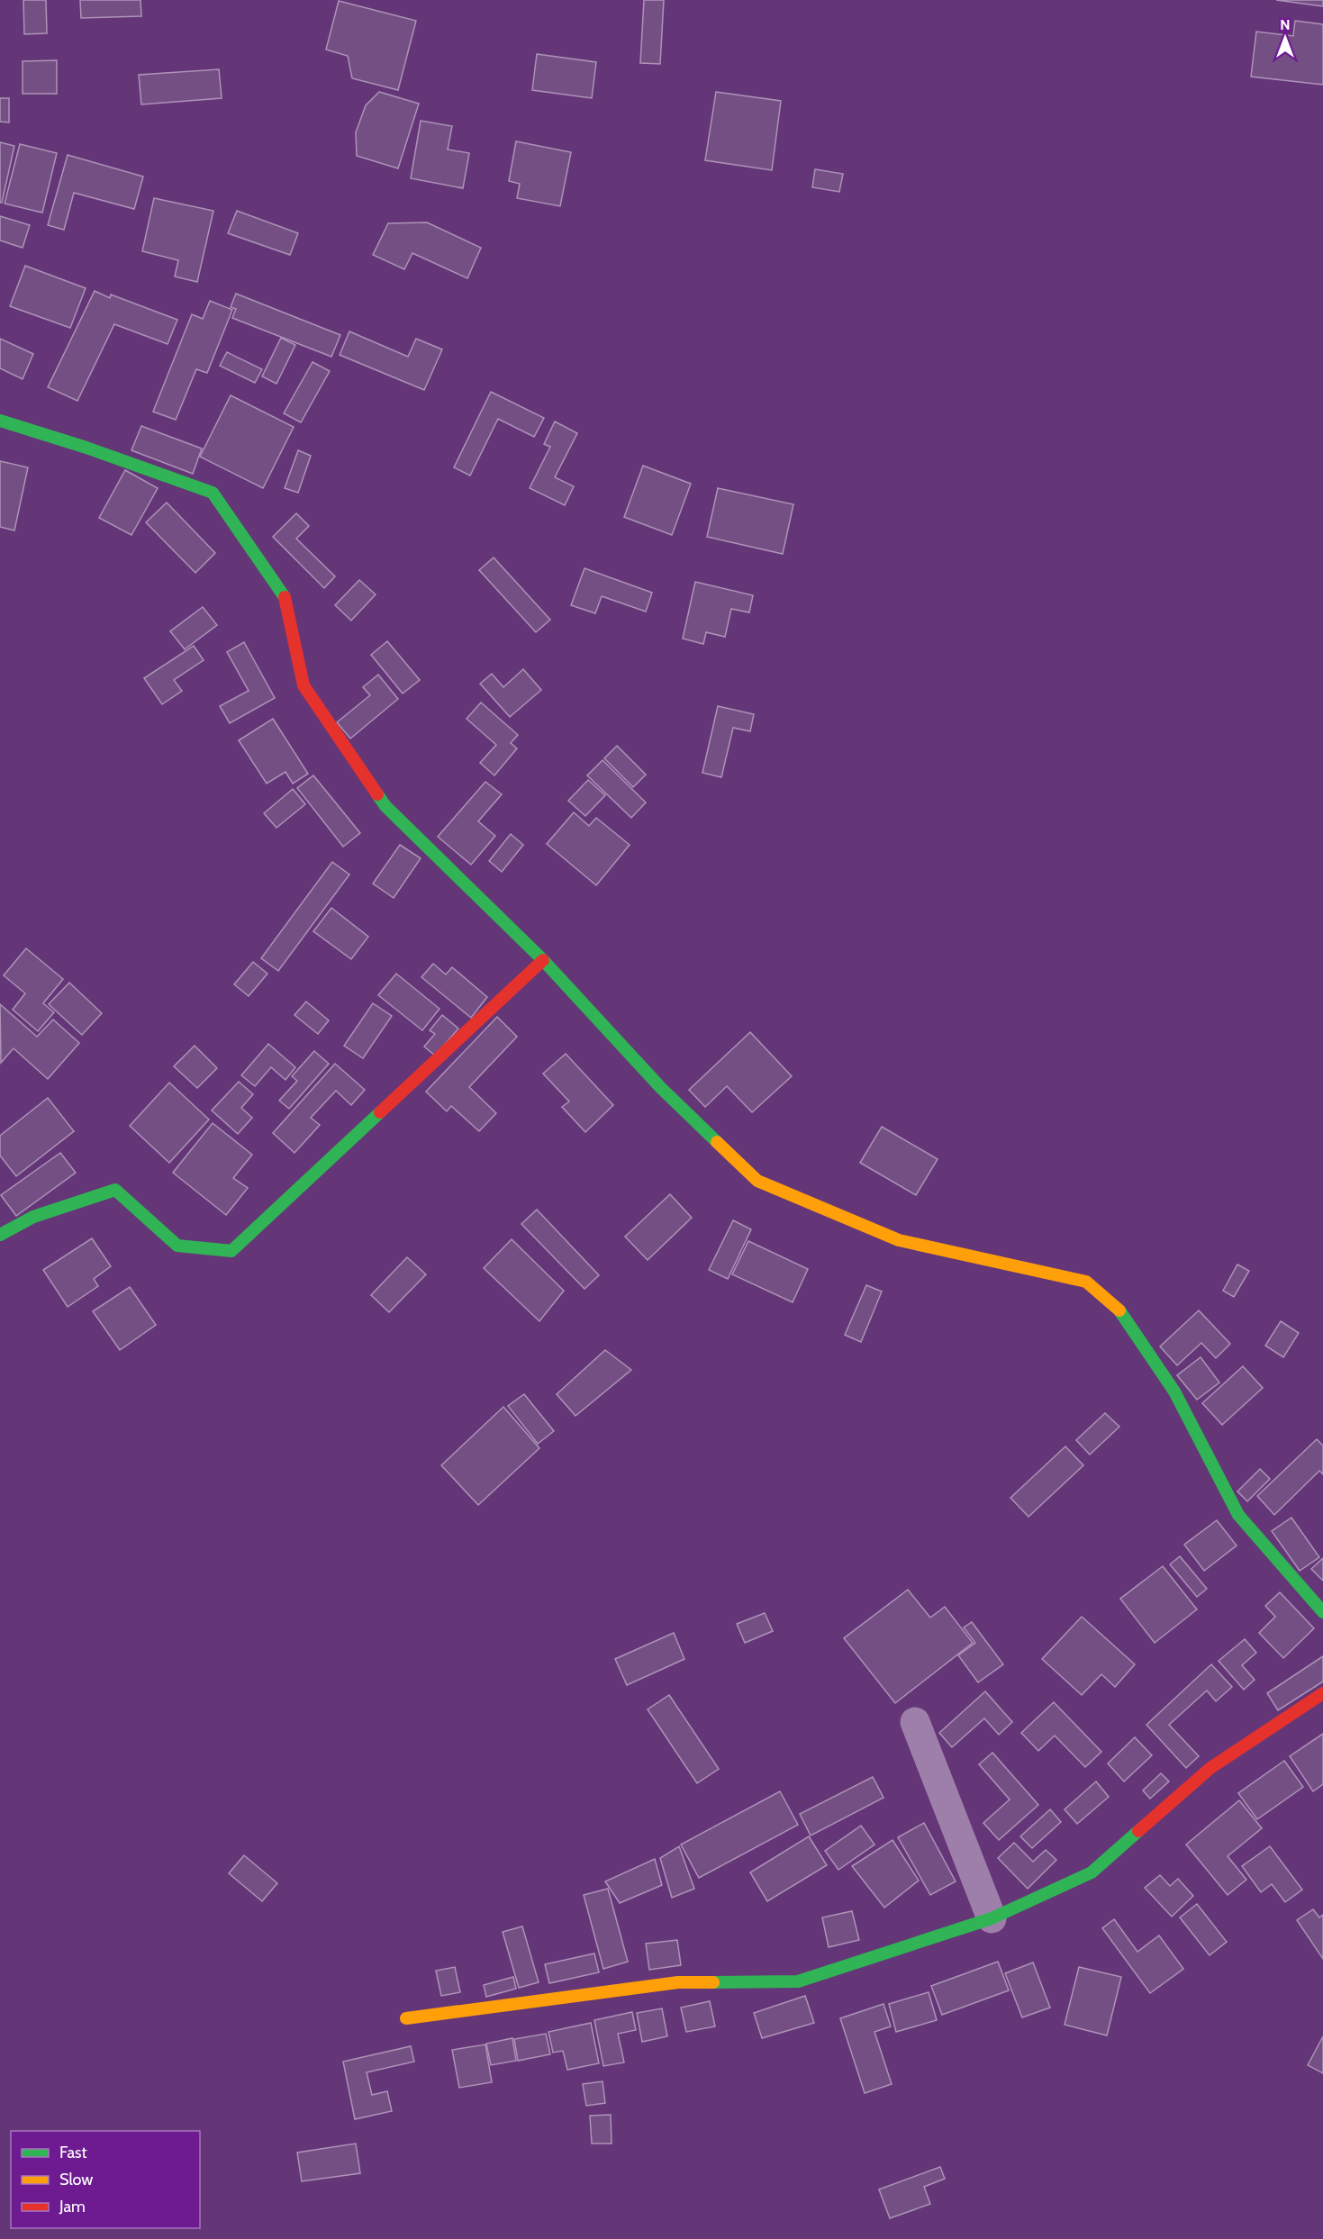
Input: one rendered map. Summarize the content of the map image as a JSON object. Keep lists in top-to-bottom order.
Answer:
{
  "legend": ["Fast", "Slow", "Jam"],
  "north": "top"
}
